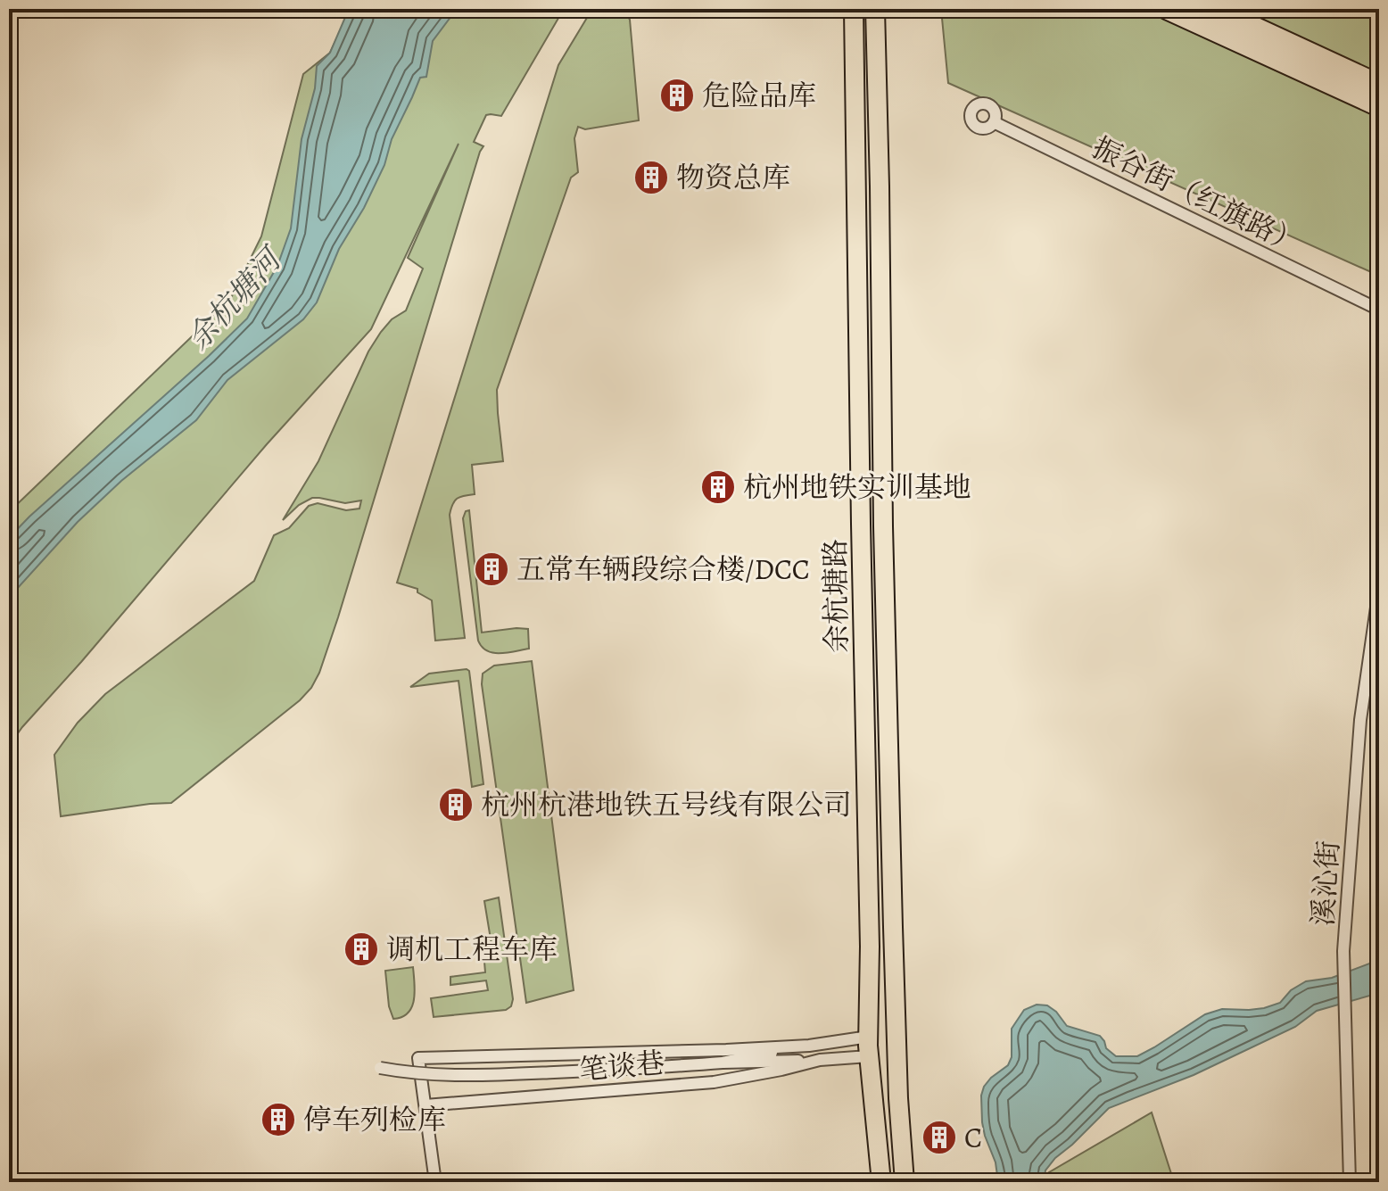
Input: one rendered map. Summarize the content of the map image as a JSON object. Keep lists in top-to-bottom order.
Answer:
{
  "streets": {
    "main road": ["余杭塘路"],
    "street": ["振谷街（红旗路）", "溪沁街", "笔谈巷"]
  },
  "crossings": [
    ["余杭塘路", "笔谈巷"]
  ],
  "water": ["余杭塘河"],
  "places": {
    "building": [
      "危险品库",
      "物资总库",
      "杭州地铁实训基地",
      "五常车辆段综合楼/DCC",
      "杭州杭港地铁五号线有限公司",
      "调机工程车库",
      "停车列检库",
      "C"
    ]
  }
}
